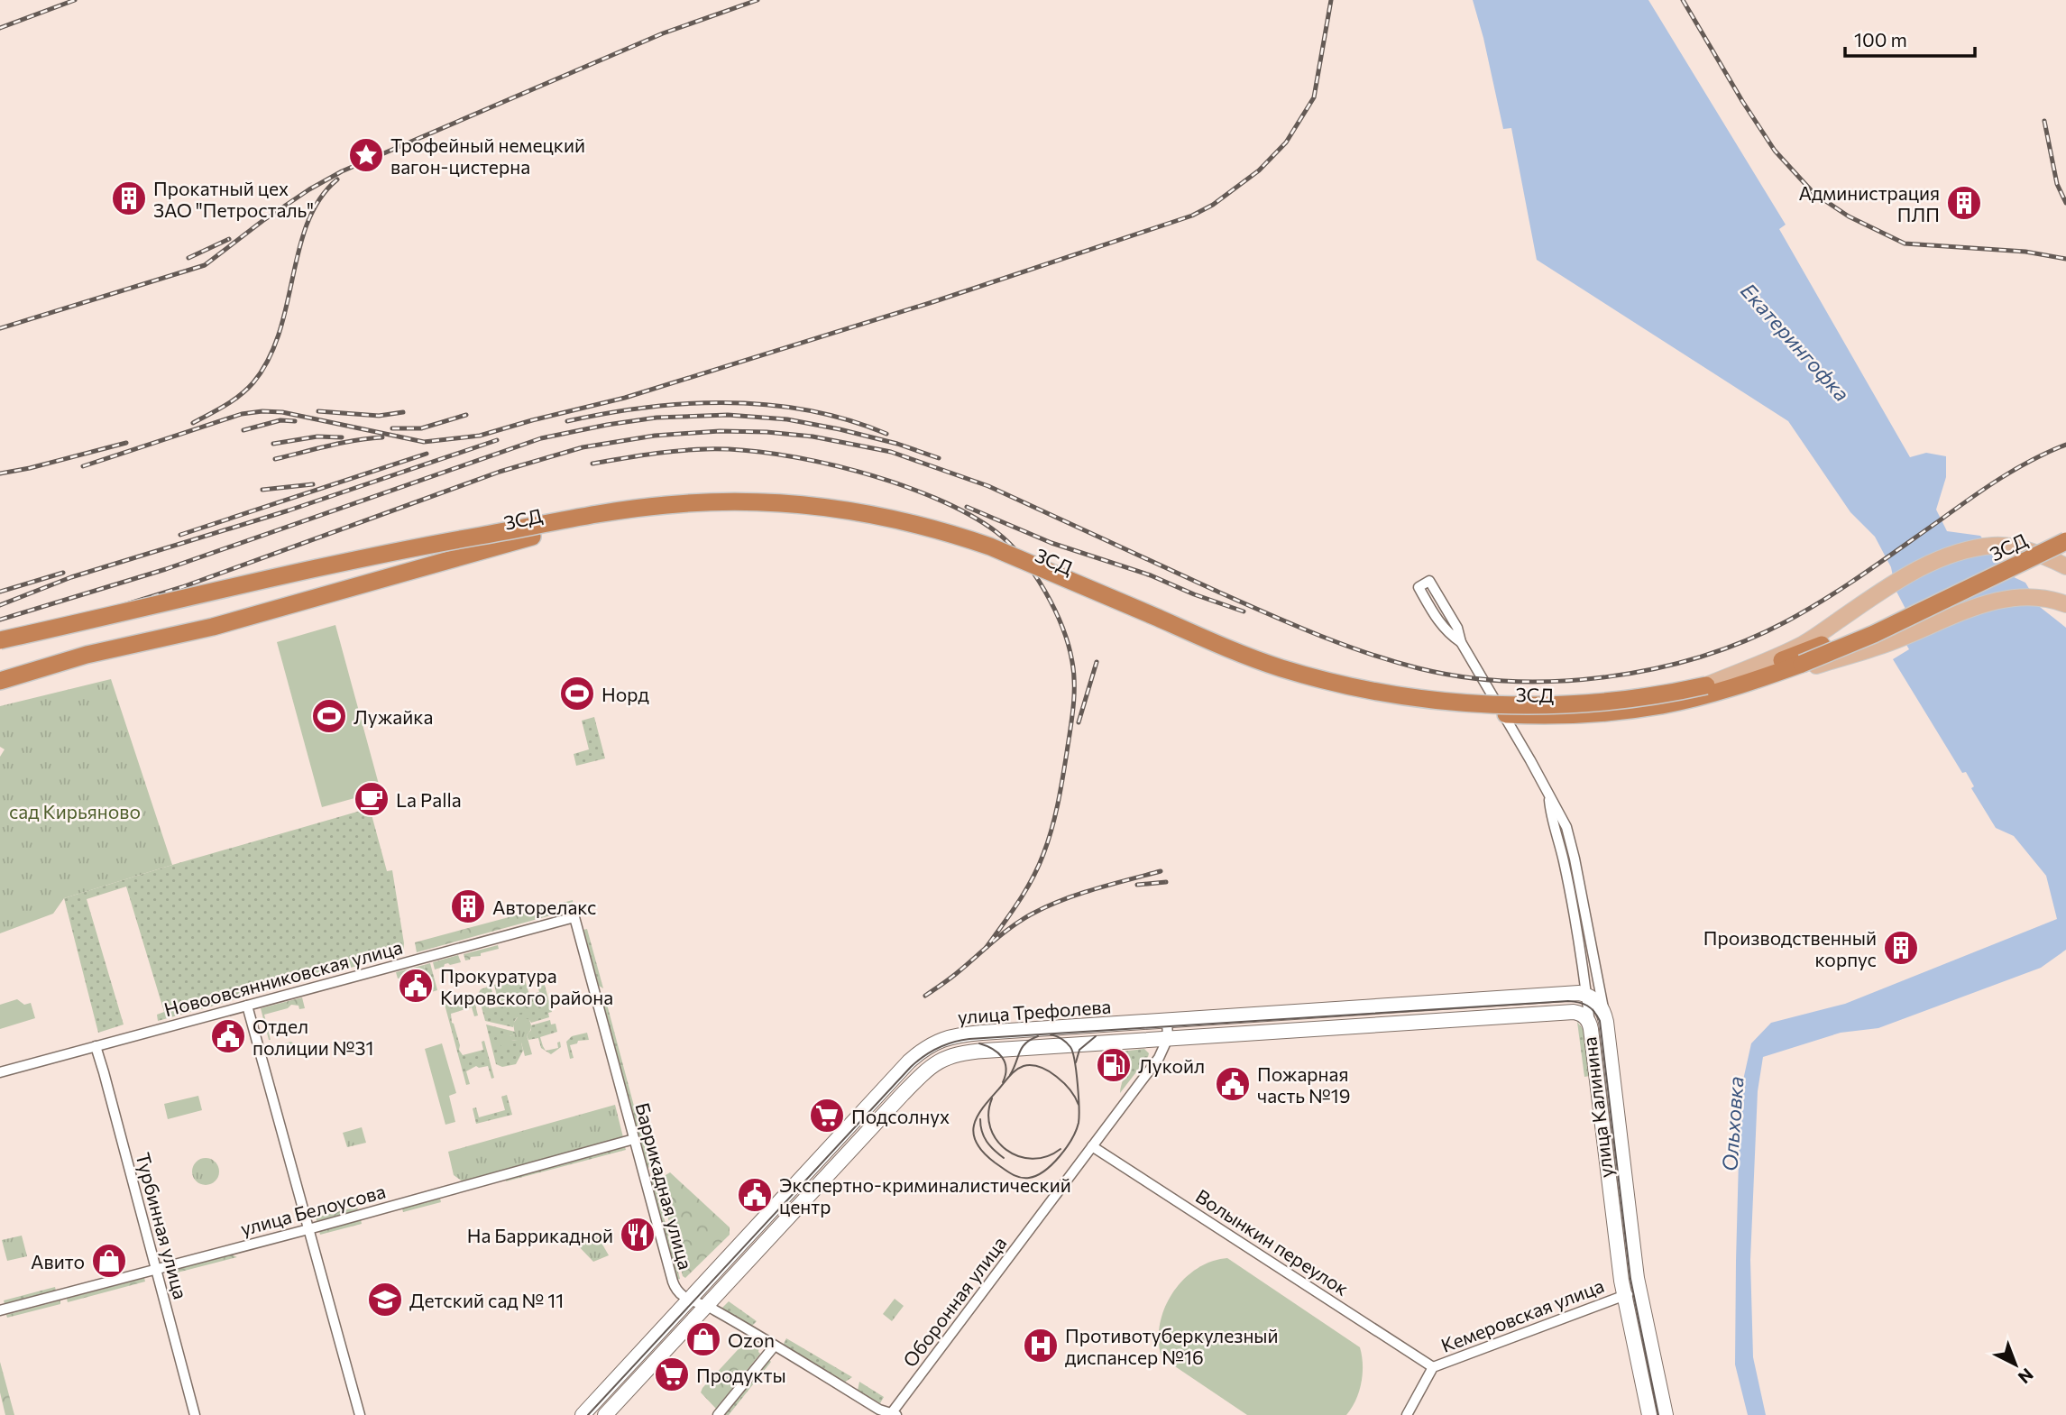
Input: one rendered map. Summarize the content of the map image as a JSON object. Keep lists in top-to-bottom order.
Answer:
{
  "streets": {
    "highway": ["ЗСД"],
    "main road": ["улица Трефолева", "улица Калинина"],
    "street": [
      "Новоовсянниковская улица",
      "Баррикадная улица",
      "улица Белоусова",
      "Турбинная улица",
      "Волынкин переулок",
      "Оборонная улица",
      "Кемеровская улица"
    ]
  },
  "crossings": [
    ["Новоовсянниковская улица", "Баррикадная улица"],
    ["Новоовсянниковская улица", "Турбинная улица"],
    ["улица Трефолева", "улица Калинина"],
    ["улица Трефолева", "Баррикадная улица"],
    ["улица Трефолева", "Оборонная улица"],
    ["улица Калинина", "Кемеровская улица"],
    ["Баррикадная улица", "улица Белоусова"],
    ["улица Белоусова", "Турбинная улица"],
    ["Волынкин переулок", "Оборонная улица"],
    ["Волынкин переулок", "Кемеровская улица"]
  ],
  "water": ["Екатерингофка", "Ольховка"],
  "parks": ["сад Кирьяново"],
  "places": {
    "place": ["Трофейный немецкий вагон-цистерна"],
    "building": [
      "Прокатный цех ЗАО \"Петросталь\"",
      "Администрация ПЛП",
      "Авторелакс",
      "Производственный корпус"
    ],
    "sports": ["Норд", "Лужайка"],
    "cafe": ["La Palla"],
    "public building": [
      "Прокуратура Кировского района",
      "Отдел полиции №31",
      "Пожарная часть №19",
      "Экспертно-криминалистический центр"
    ],
    "fuel station": ["Лукойл"],
    "supermarket": ["Подсолнух", "Продукты"],
    "restaurant": ["На Баррикадной"],
    "shop": ["Авито", "Ozon"],
    "school or university": ["Детский сад № 11"],
    "hospital": ["Противотуберкулезный диспансер №16"]
  },
  "scale_bar": "100 m",
  "north": "bottom right"
}
